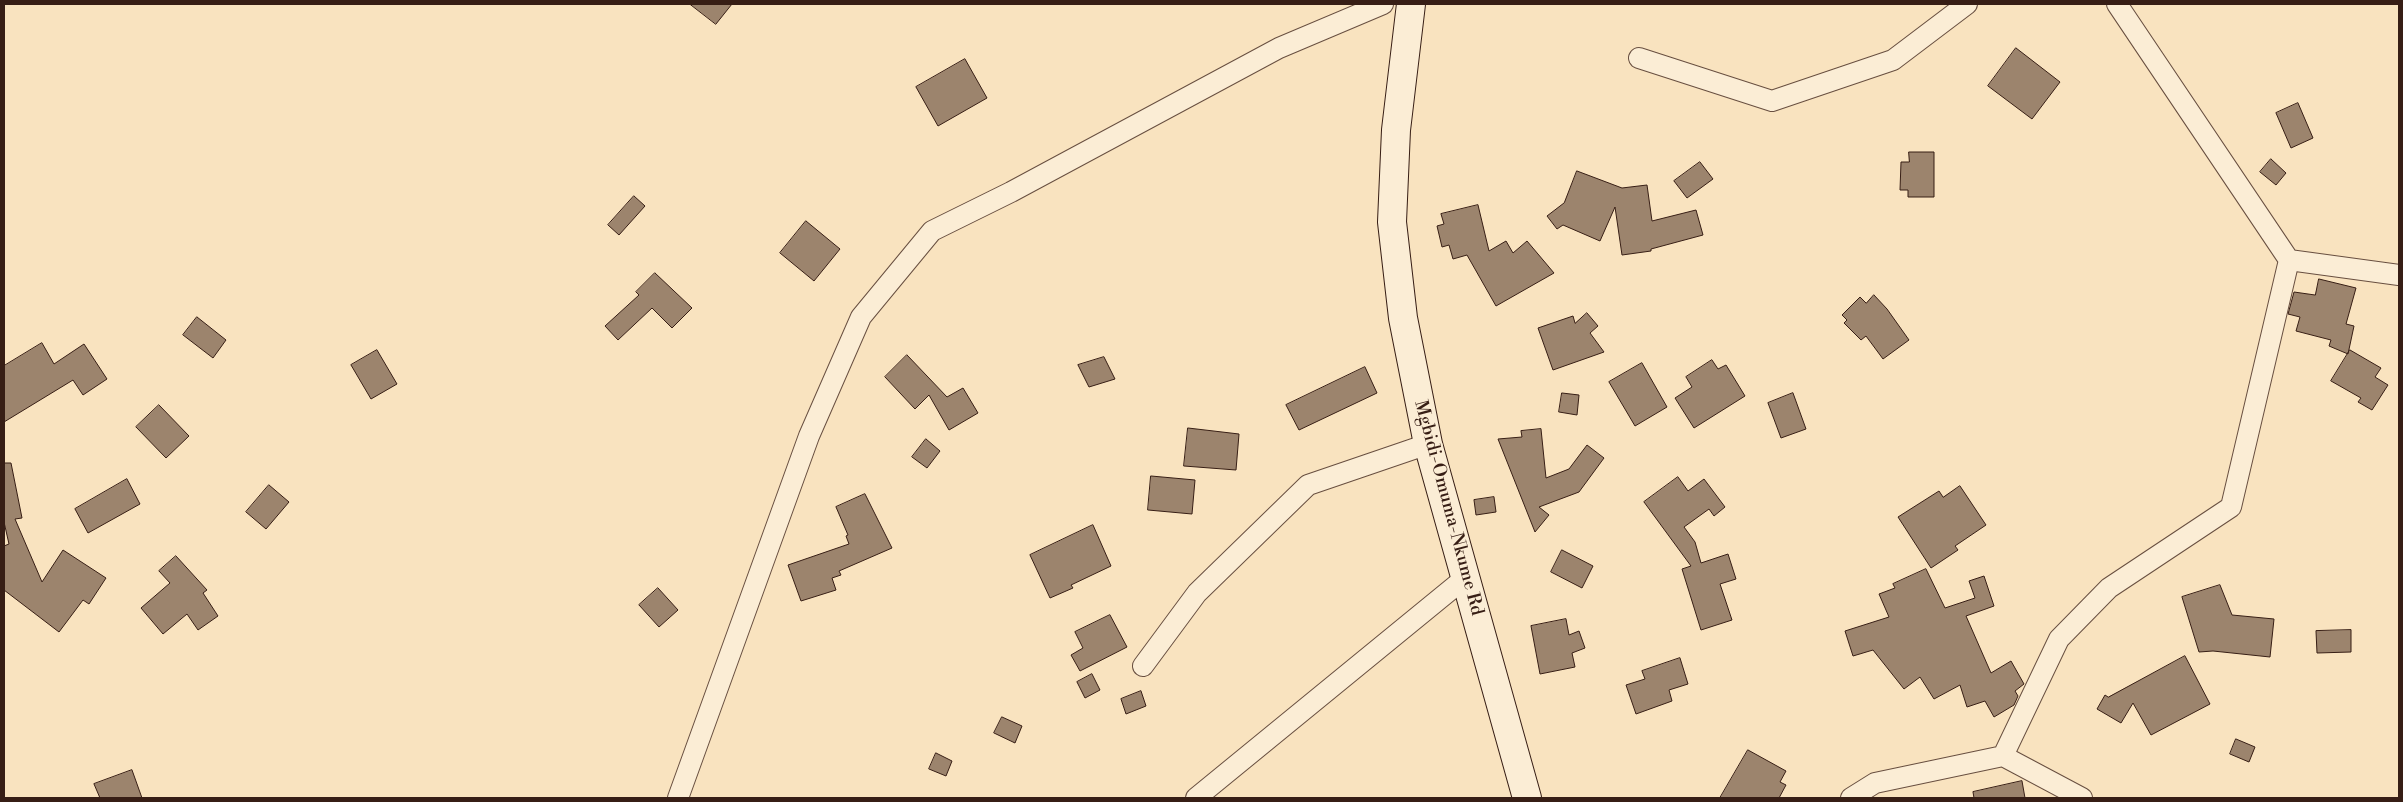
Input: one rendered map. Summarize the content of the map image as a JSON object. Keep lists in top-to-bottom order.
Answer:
{
  "streets": {
    "street": ["Mgbidi-Omuma-Nkume Rd"]
  }
}
